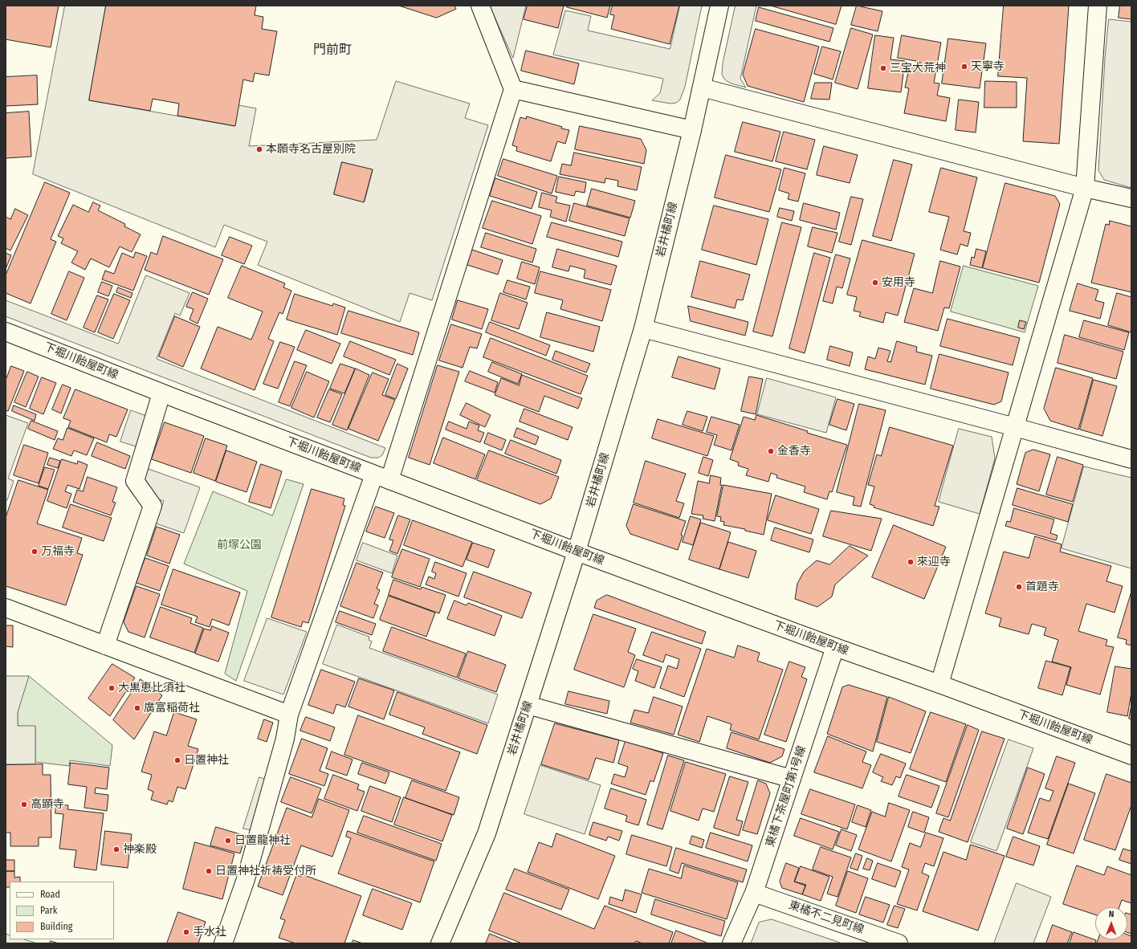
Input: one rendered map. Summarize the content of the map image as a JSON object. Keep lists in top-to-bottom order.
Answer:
{
  "streets": {
    "street": [
      "岩井橘町線",
      "下堀川飴屋町線",
      "東橘下茶屋町第1号線",
      "東橘不二見町線"
    ]
  },
  "crossings": [
    ["岩井橘町線", "下堀川飴屋町線"],
    ["下堀川飴屋町線", "東橘下茶屋町第1号線"],
    ["東橘下茶屋町第1号線", "東橘不二見町線"]
  ],
  "districts": ["門前町"],
  "parks": ["前塚公園"],
  "places": [
    "天寧寺",
    "三宝大荒神",
    "本願寺名古屋別院",
    "安用寺",
    "金香寺",
    "万福寺",
    "來迎寺",
    "首題寺",
    "大黒恵比須社",
    "廣富稲荷社",
    "日置神社",
    "高顕寺",
    "日置龍神社",
    "神楽殿",
    "日置神社祈祷受付所",
    "手水社"
  ],
  "legend": ["Road", "Park", "Building"],
  "north": "top"
}
